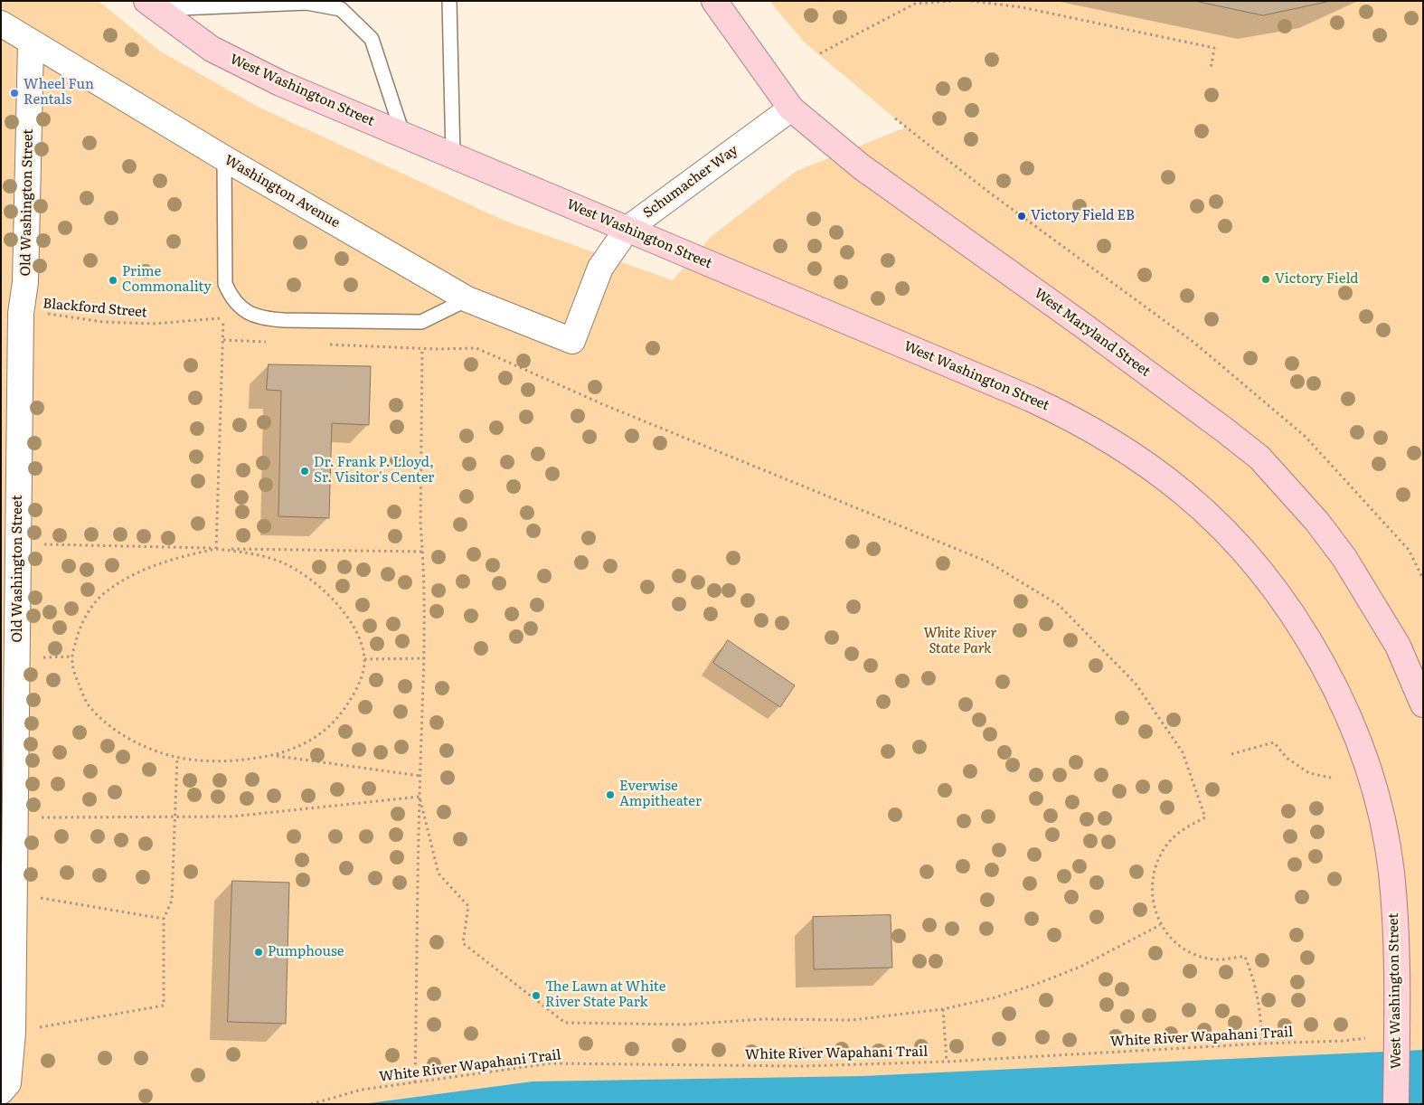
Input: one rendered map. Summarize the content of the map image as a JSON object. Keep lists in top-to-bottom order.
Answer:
{
  "streets": {
    "main road": ["West Washington Street", "West Maryland Street"],
    "street": ["Schumacher Way", "Washington Avenue", "Old Washington Street"],
    "path": ["Blackford Street", "White River Wapahani Trail"]
  },
  "crossings": [
    ["West Washington Street", "Schumacher Way"],
    ["Schumacher Way", "Washington Avenue"],
    ["Schumacher Way", "West Maryland Street"],
    ["Washington Avenue", "Old Washington Street"],
    ["Old Washington Street", "Blackford Street"]
  ],
  "parks": ["White River State Park"],
  "places": [
    "Wheel Fun Rentals",
    "Victory Field EB",
    "Victory Field",
    "Prime Commonality",
    "Dr. Frank P. Lloyd, Sr. Visitor's Center",
    "Everwise Ampitheater",
    "Pumphouse",
    "The Lawn at White River State Park"
  ]
}
